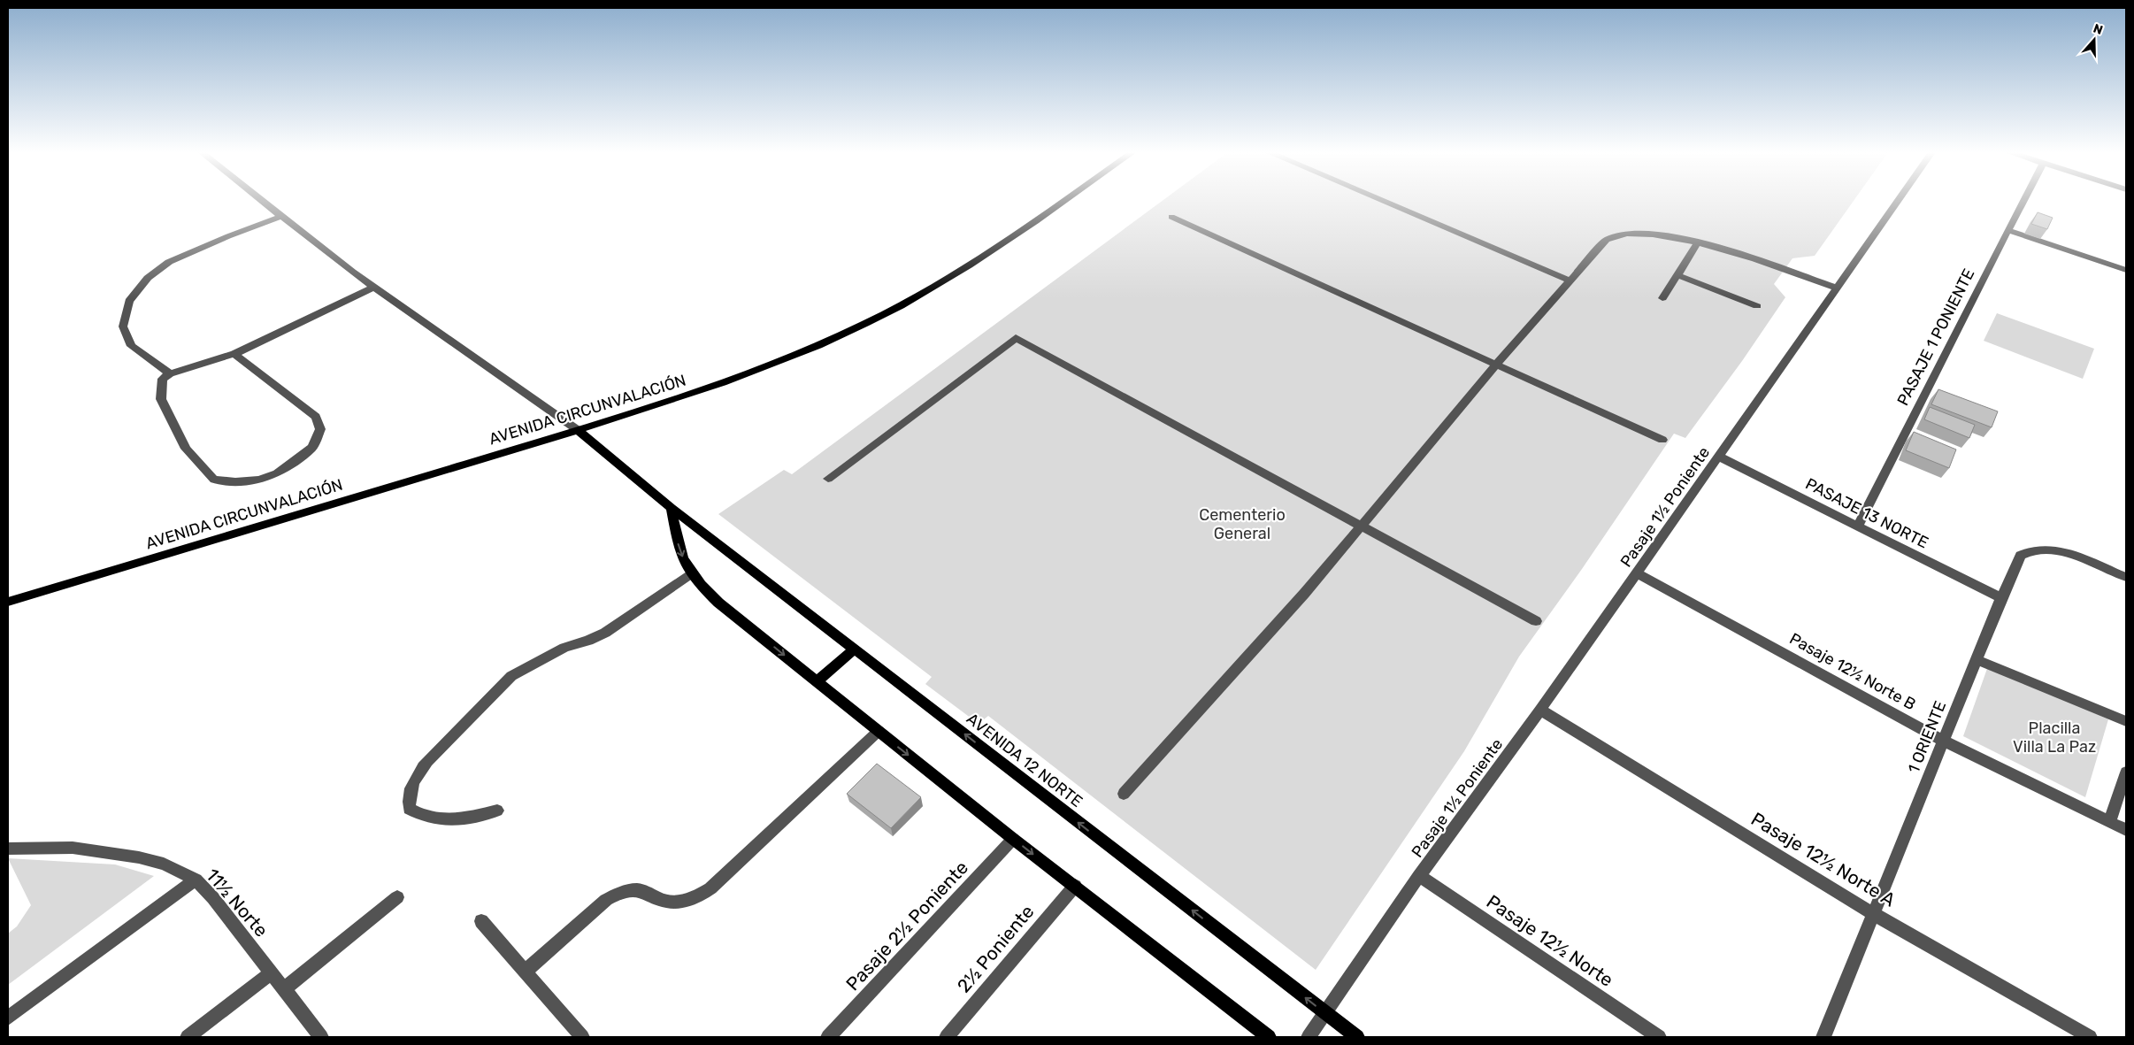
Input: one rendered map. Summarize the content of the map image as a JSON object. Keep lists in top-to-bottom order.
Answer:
{
  "streets": {
    "main road": ["AVENIDA CIRCUNVALACIÓN", "AVENIDA 12 NORTE"],
    "street": [
      "PASAJE 1 PONIENTE",
      "Pasaje 1½ Poniente",
      "PASAJE 13 NORTE",
      "Pasaje 12½ Norte B",
      "1 ORIENTE",
      "Pasaje 12½ Norte A",
      "11½ Norte",
      "Pasaje 2½ Poniente",
      "Pasaje 12½ Norte",
      "2½ Poniente"
    ]
  },
  "crossings": [
    ["PASAJE 1 PONIENTE", "PASAJE 13 NORTE"],
    ["AVENIDA CIRCUNVALACIÓN", "AVENIDA 12 NORTE"],
    ["Pasaje 1½ Poniente", "PASAJE 13 NORTE"],
    ["Pasaje 1½ Poniente", "Pasaje 12½ Norte B"],
    ["Pasaje 1½ Poniente", "AVENIDA 12 NORTE"],
    ["Pasaje 1½ Poniente", "Pasaje 12½ Norte A"],
    ["Pasaje 1½ Poniente", "Pasaje 12½ Norte"],
    ["PASAJE 13 NORTE", "1 ORIENTE"],
    ["Pasaje 12½ Norte B", "1 ORIENTE"],
    ["1 ORIENTE", "Pasaje 12½ Norte A"]
  ],
  "parks": ["Cementerio General", "Placilla Villa La Paz"],
  "north": "top"
}
